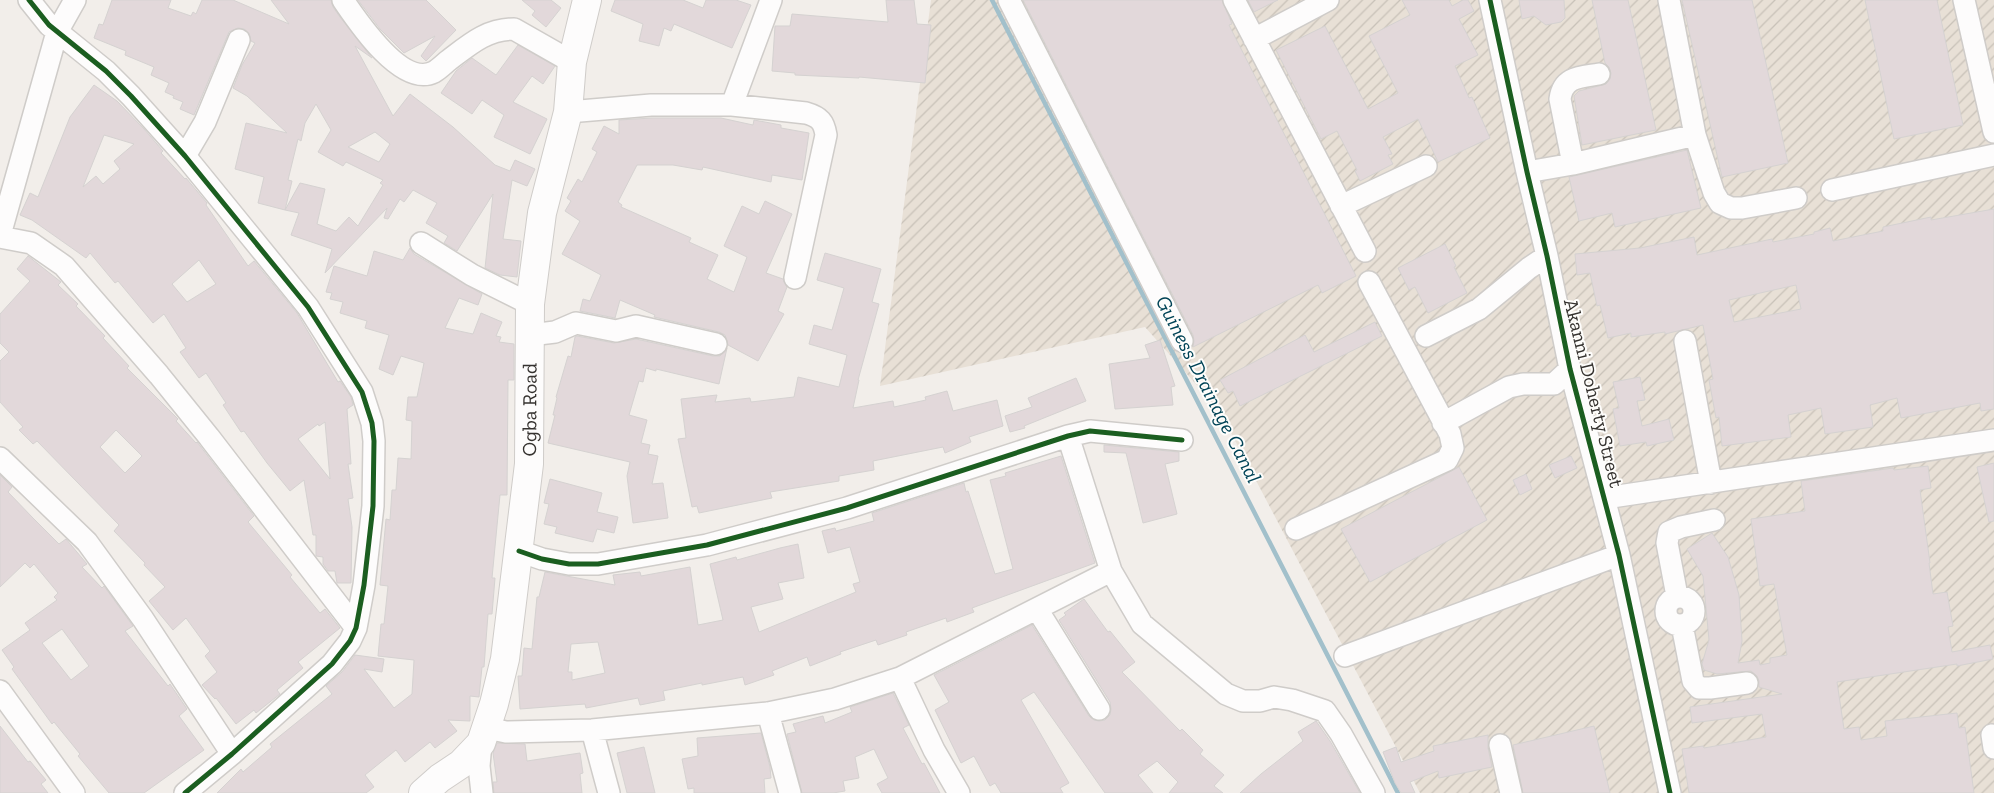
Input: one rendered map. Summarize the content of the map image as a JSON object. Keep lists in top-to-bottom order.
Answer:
{
  "streets": {
    "main road": ["Ogba Road"],
    "street": ["Akanni Doherty Street"]
  },
  "water": ["Guiness Drainage Canal"]
}
